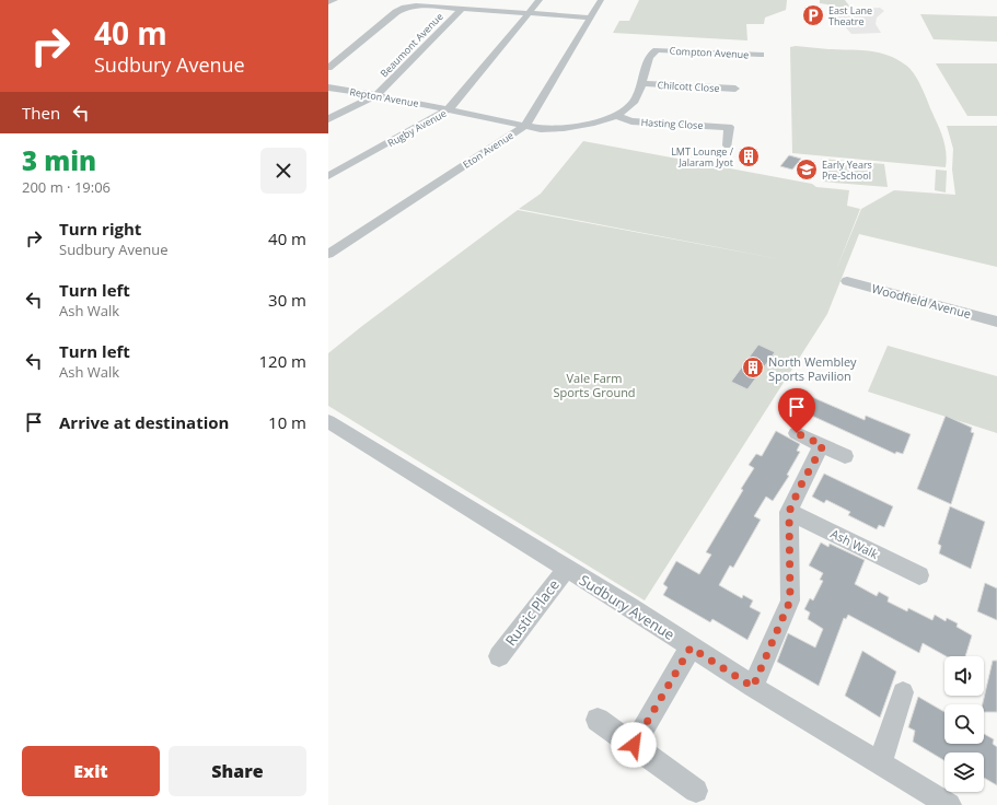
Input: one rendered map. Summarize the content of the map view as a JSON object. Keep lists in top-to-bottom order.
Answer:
{
  "streets": {
    "street": [
      "Beaumont Avenue",
      "Compton Avenue",
      "Chilcott Close",
      "Repton Avenue",
      "Hasting Close",
      "Rugby Avenue",
      "Eton Avenue",
      "Woodfield Avenue",
      "Ash Walk",
      "Sudbury Avenue",
      "Rustic Place"
    ]
  },
  "crossings": [
    ["Beaumont Avenue", "Repton Avenue"],
    ["Compton Avenue", "Chilcott Close"],
    ["Compton Avenue", "Repton Avenue"],
    ["Compton Avenue", "Hasting Close"],
    ["Repton Avenue", "Rugby Avenue"],
    ["Repton Avenue", "Eton Avenue"],
    ["Sudbury Avenue", "Rustic Place"]
  ],
  "parks": ["Vale Farm Sports Ground"],
  "places": {
    "parking": ["East Lane Theatre"],
    "building": ["LMT Lounge / Jalaram Jyot", "North Wembley Sports Pavilion"],
    "school or university": ["Early Years Pre-School"]
  },
  "page": {
    "turn": ["40 m", "Sudbury Avenue"],
    "then": "Then",
    "heading": ["3 min", "200 m · 19:06"],
    "list": [
      {
        "name": "Turn right",
        "note": "Sudbury Avenue",
        "value": "40 m"
      },
      {
        "name": "Turn left",
        "note": "Ash Walk",
        "value": "30 m"
      },
      {
        "name": "Turn left",
        "note": "Ash Walk",
        "value": "120 m"
      },
      {
        "name": "Arrive at destination",
        "value": "10 m"
      }
    ],
    "buttons": ["Exit", "Share"]
  }
}
